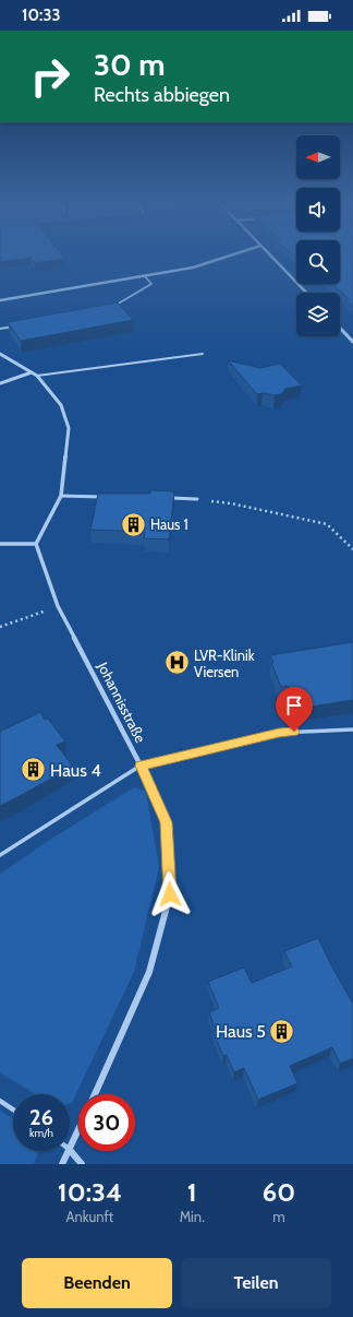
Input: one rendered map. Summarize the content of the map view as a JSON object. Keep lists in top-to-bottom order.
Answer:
{
  "streets": {
    "street": ["Johannisstraße"]
  },
  "places": {
    "building": ["Haus 1", "Haus 4", "Haus 5"],
    "hospital": ["LVR-Klinik Viersen"]
  },
  "north": "left",
  "page": {
    "status": "10:33",
    "turn": ["30 m", "Rechts abbiegen"],
    "speed": "26 km/h",
    "limit": "30",
    "eta": [
      "10:34",
      "Ankunft",
      "1",
      "Min.",
      "60",
      "m"
    ],
    "buttons": ["Beenden", "Teilen"]
  }
}
